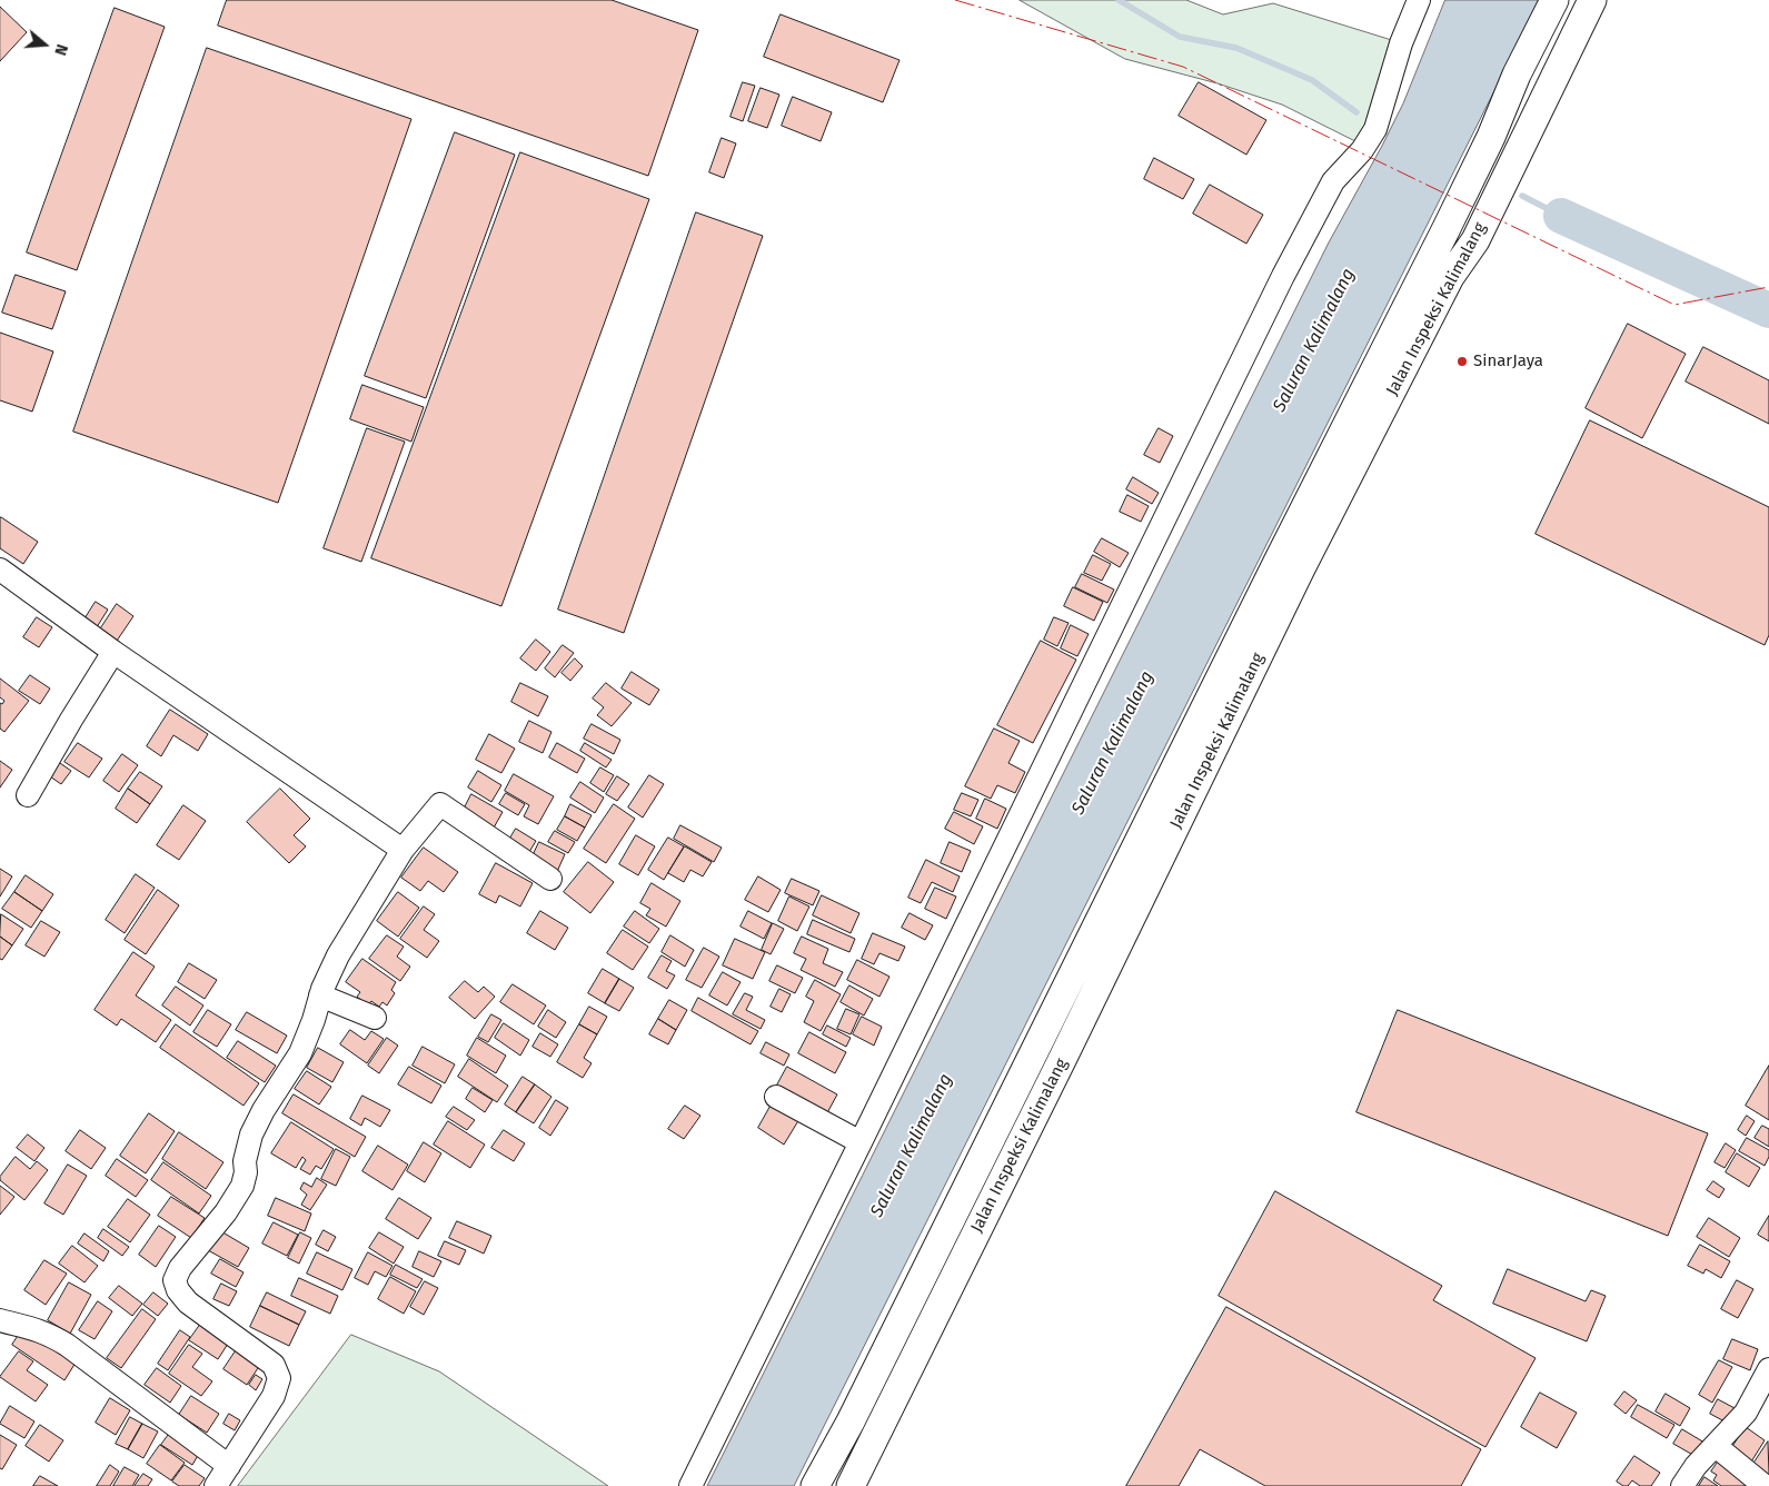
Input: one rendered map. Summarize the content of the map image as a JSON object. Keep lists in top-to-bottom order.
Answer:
{
  "streets": {
    "main road": ["Jalan Inspeksi Kalimalang"]
  },
  "water": ["Saluran Kalimalang"],
  "places": ["SinarJaya"],
  "north": "right"
}
